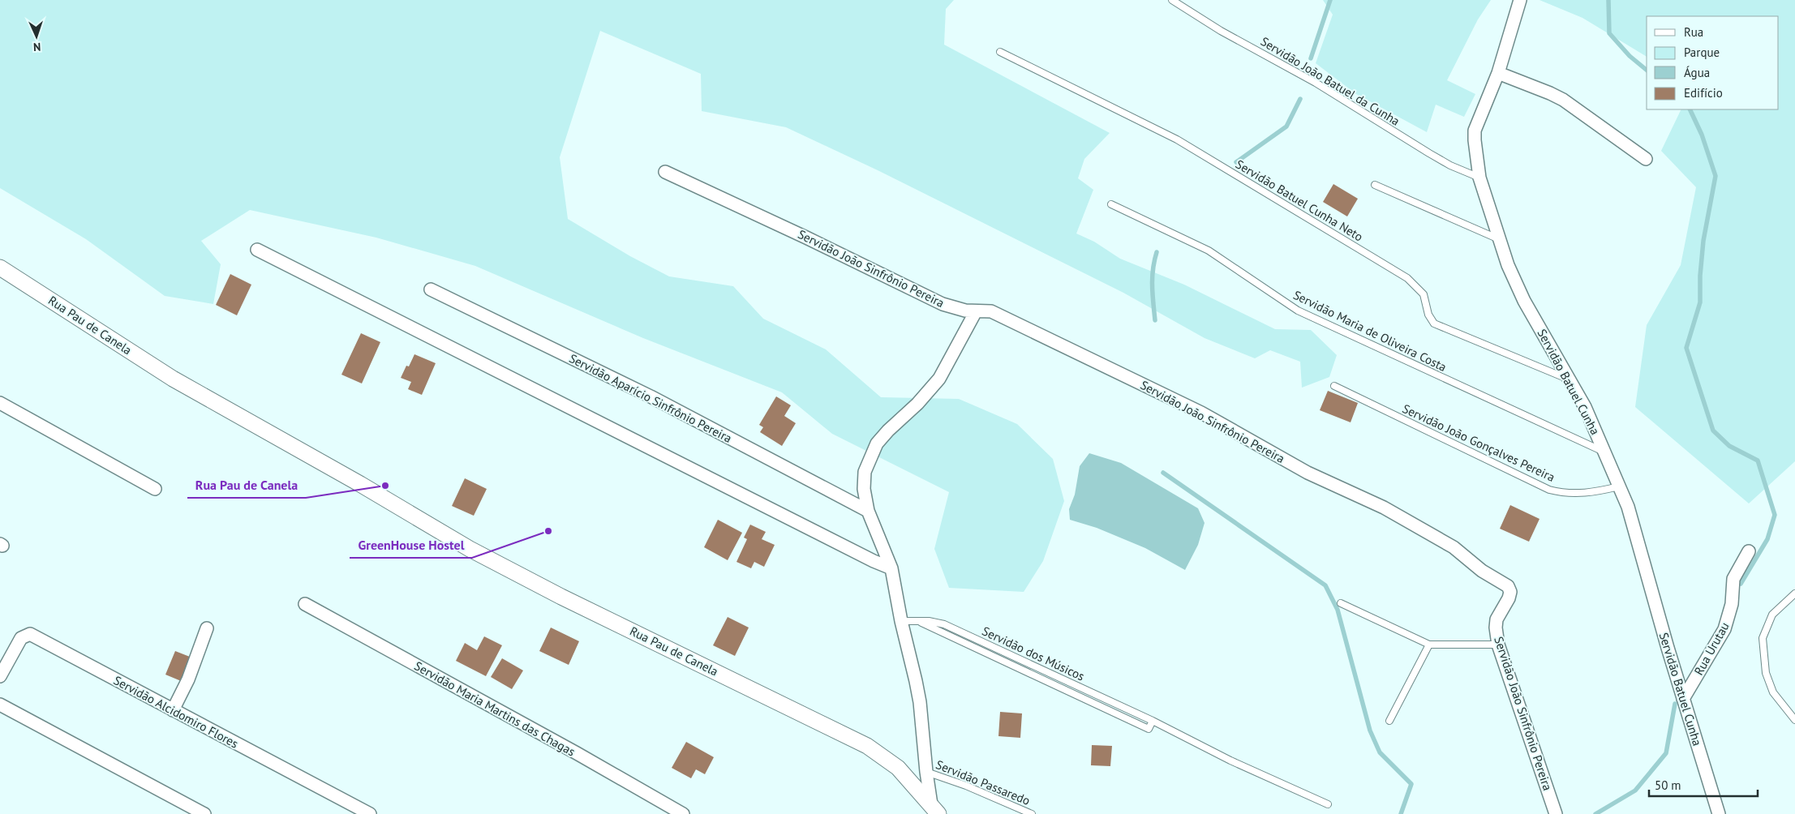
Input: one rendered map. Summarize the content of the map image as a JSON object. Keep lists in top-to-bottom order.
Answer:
{
  "streets": {
    "street": [
      "Servidão João Sinfrônio Pereira",
      "Rua Pau de Canela",
      "Servidão Batuel Cunha",
      "Servidão Aparício Sinfrônio Pereira",
      "Rua Urutau",
      "Servidão Maria Martins das Chagas",
      "Servidão Alcidomiro Flores"
    ],
    "lane": [
      "Servidão João Batuel da Cunha",
      "Servidão Batuel Cunha Neto",
      "Servidão Maria de Oliveira Costa",
      "Servidão João Gonçalves Pereira",
      "Servidão dos Músicos",
      "Servidão Passaredo"
    ]
  },
  "crossings": [
    ["Servidão João Batuel da Cunha", "Servidão Batuel Cunha"],
    ["Servidão Batuel Cunha Neto", "Servidão Batuel Cunha"],
    ["Servidão Maria de Oliveira Costa", "Servidão Batuel Cunha"],
    ["Servidão Batuel Cunha", "Servidão João Gonçalves Pereira"],
    ["Servidão Batuel Cunha", "Rua Urutau"]
  ],
  "places": ["Rua Pau de Canela", "GreenHouse Hostel"],
  "legend": [
    "Rua",
    "Parque",
    "Água",
    "Edifício"
  ],
  "scale_bar": "50 m",
  "north": "bottom"
}
